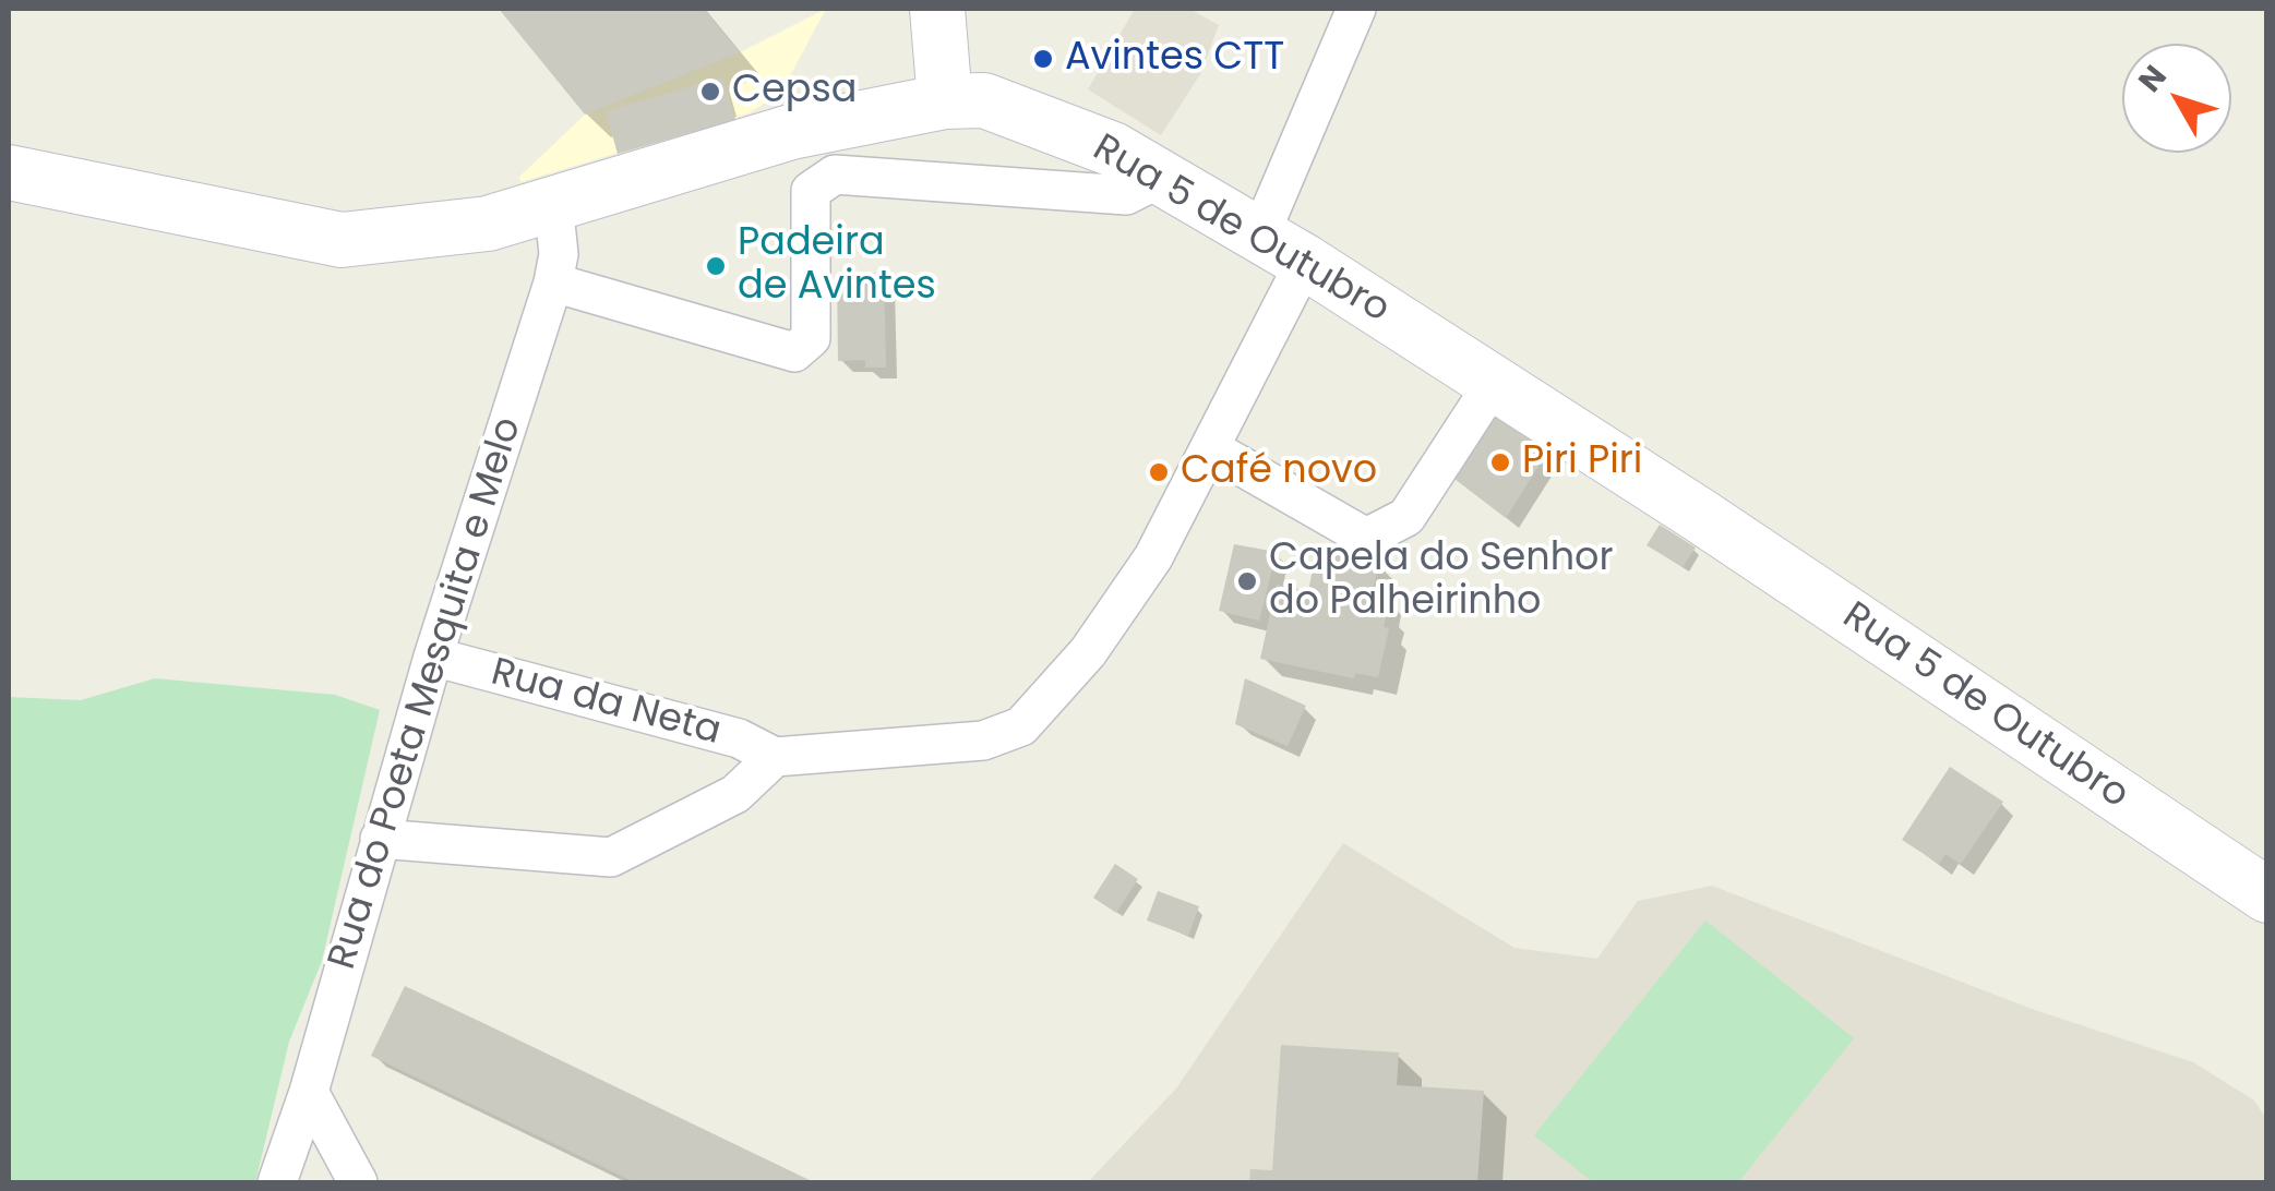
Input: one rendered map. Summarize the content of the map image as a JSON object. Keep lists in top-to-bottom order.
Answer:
{
  "streets": {
    "street": ["Rua 5 de Outubro", "Rua do Poeta Mesquita e Melo", "Rua da Neta"]
  },
  "crossings": [
    ["Rua 5 de Outubro", "Rua do Poeta Mesquita e Melo"],
    ["Rua do Poeta Mesquita e Melo", "Rua da Neta"]
  ],
  "places": [
    "Avintes CTT",
    "Cepsa",
    "Padeira de Avintes",
    "Piri Piri",
    "Café novo",
    "Capela do Senhor do Palheirinho"
  ],
  "north": "top left"
}
